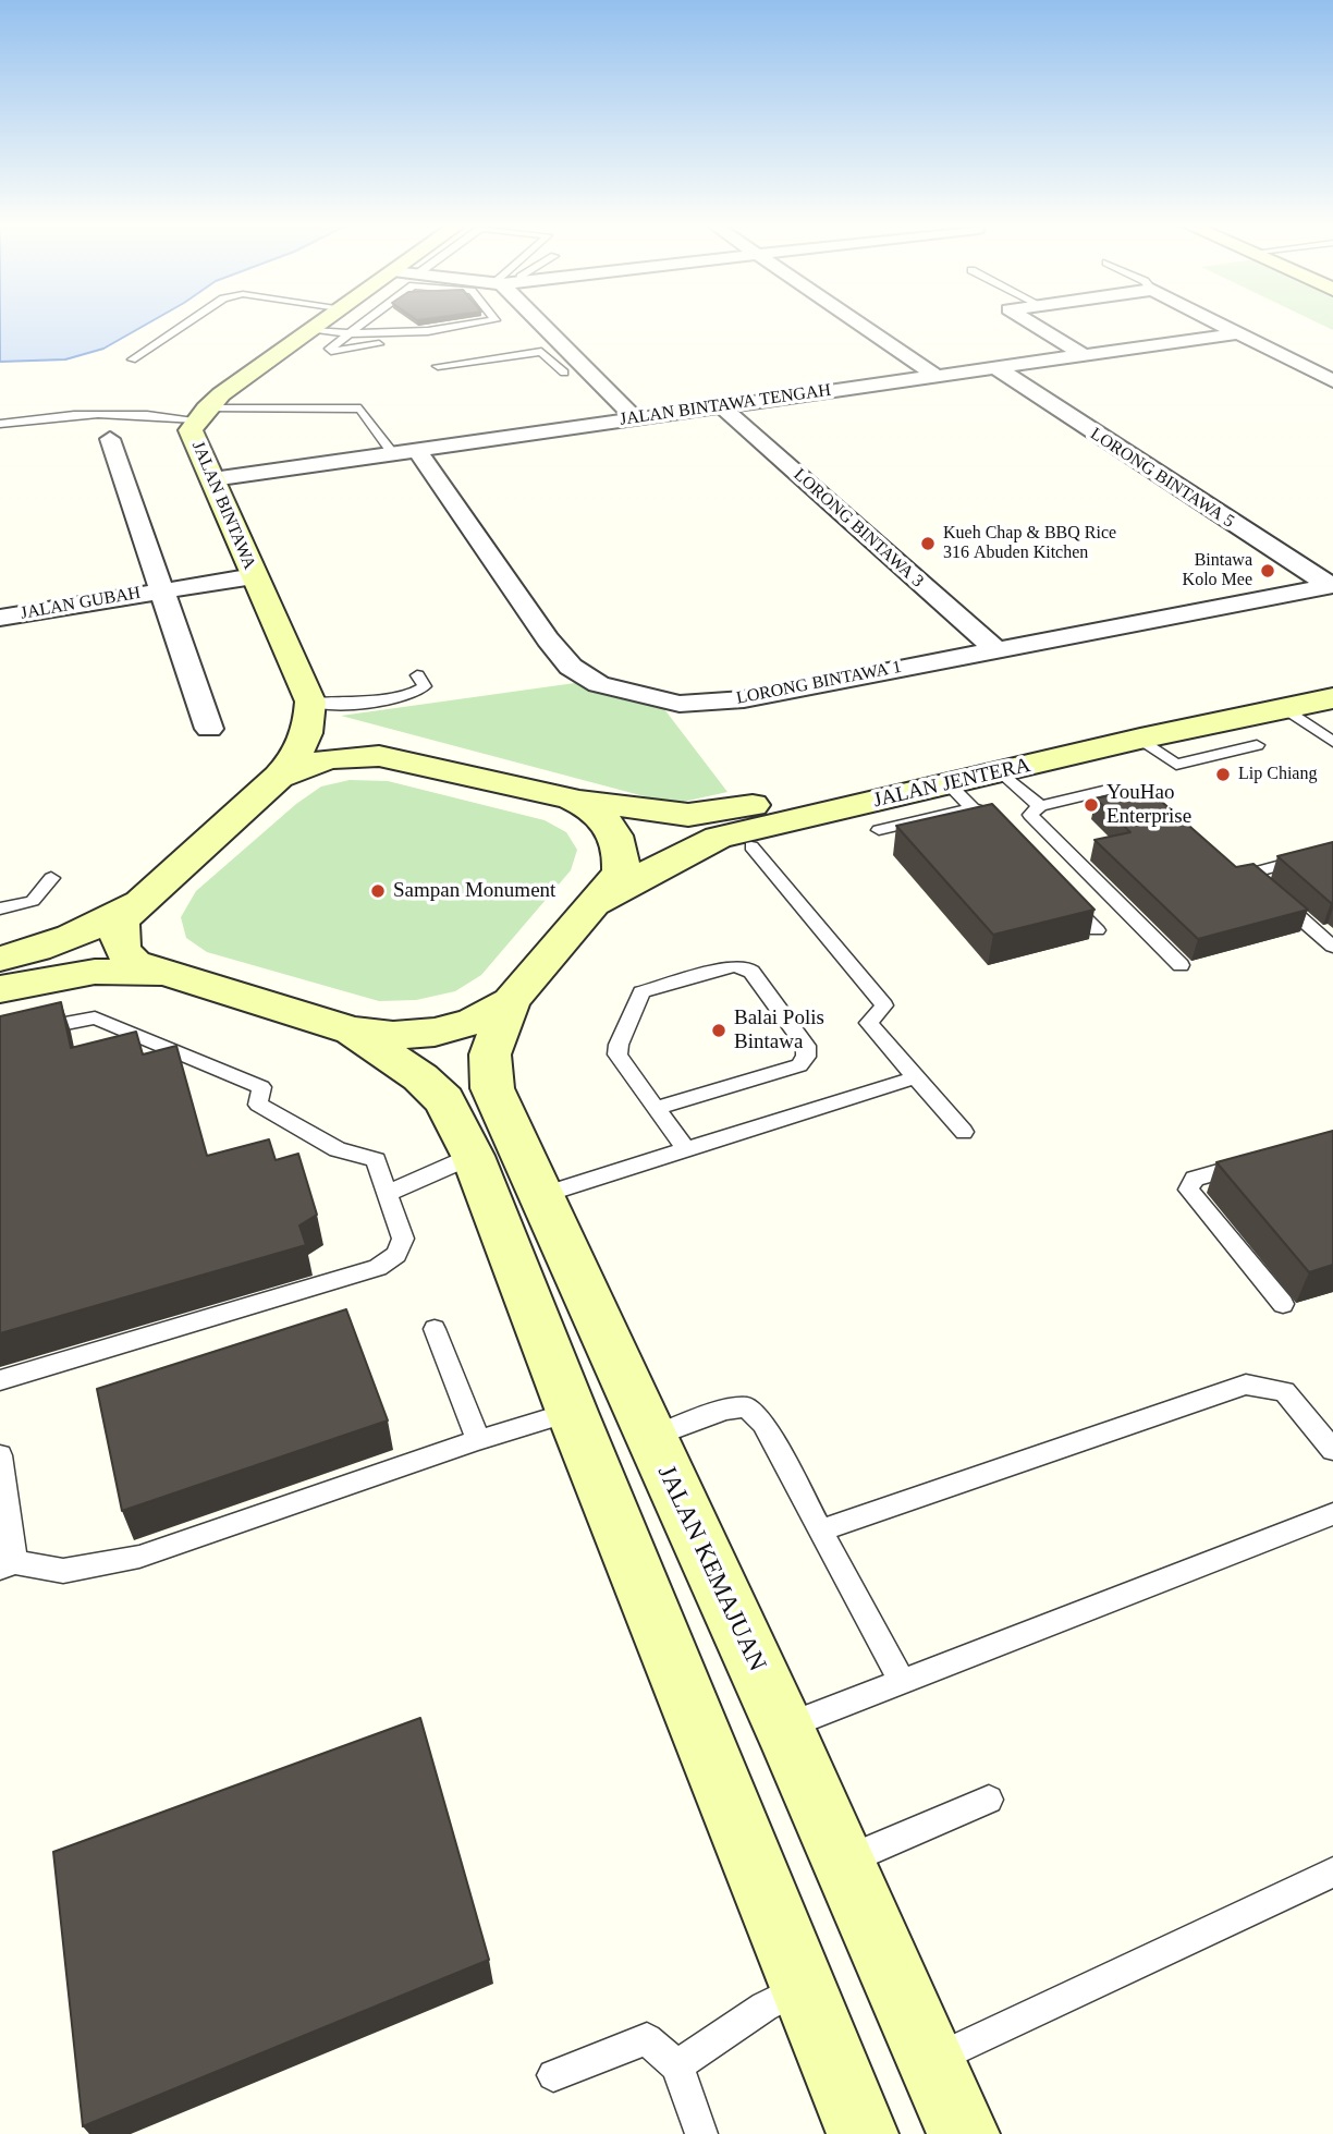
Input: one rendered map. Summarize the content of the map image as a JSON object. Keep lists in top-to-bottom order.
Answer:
{
  "streets": {
    "street": [
      "JALAN BINTAWA TENGAH",
      "LORONG BINTAWA 5",
      "JALAN BINTAWA",
      "LORONG BINTAWA 3",
      "JALAN GUBAH",
      "LORONG BINTAWA 1",
      "JALAN JENTERA",
      "JALAN KEMAJUAN"
    ]
  },
  "crossings": [
    ["JALAN BINTAWA TENGAH", "LORONG BINTAWA 5"],
    ["JALAN BINTAWA TENGAH", "JALAN BINTAWA"],
    ["JALAN BINTAWA TENGAH", "LORONG BINTAWA 3"],
    ["JALAN BINTAWA TENGAH", "LORONG BINTAWA 1"],
    ["LORONG BINTAWA 5", "LORONG BINTAWA 1"],
    ["JALAN BINTAWA", "JALAN GUBAH"],
    ["JALAN BINTAWA", "LORONG BINTAWA 1"],
    ["LORONG BINTAWA 3", "LORONG BINTAWA 1"]
  ],
  "places": [
    "Kueh Chap & BBQ Rice 316 Abuden Kitchen",
    "Bintawa Kolo Mee",
    "Lip Chiang",
    "YouHao Enterprise",
    "Sampan Monument",
    "Balai Polis Bintawa"
  ]
}
